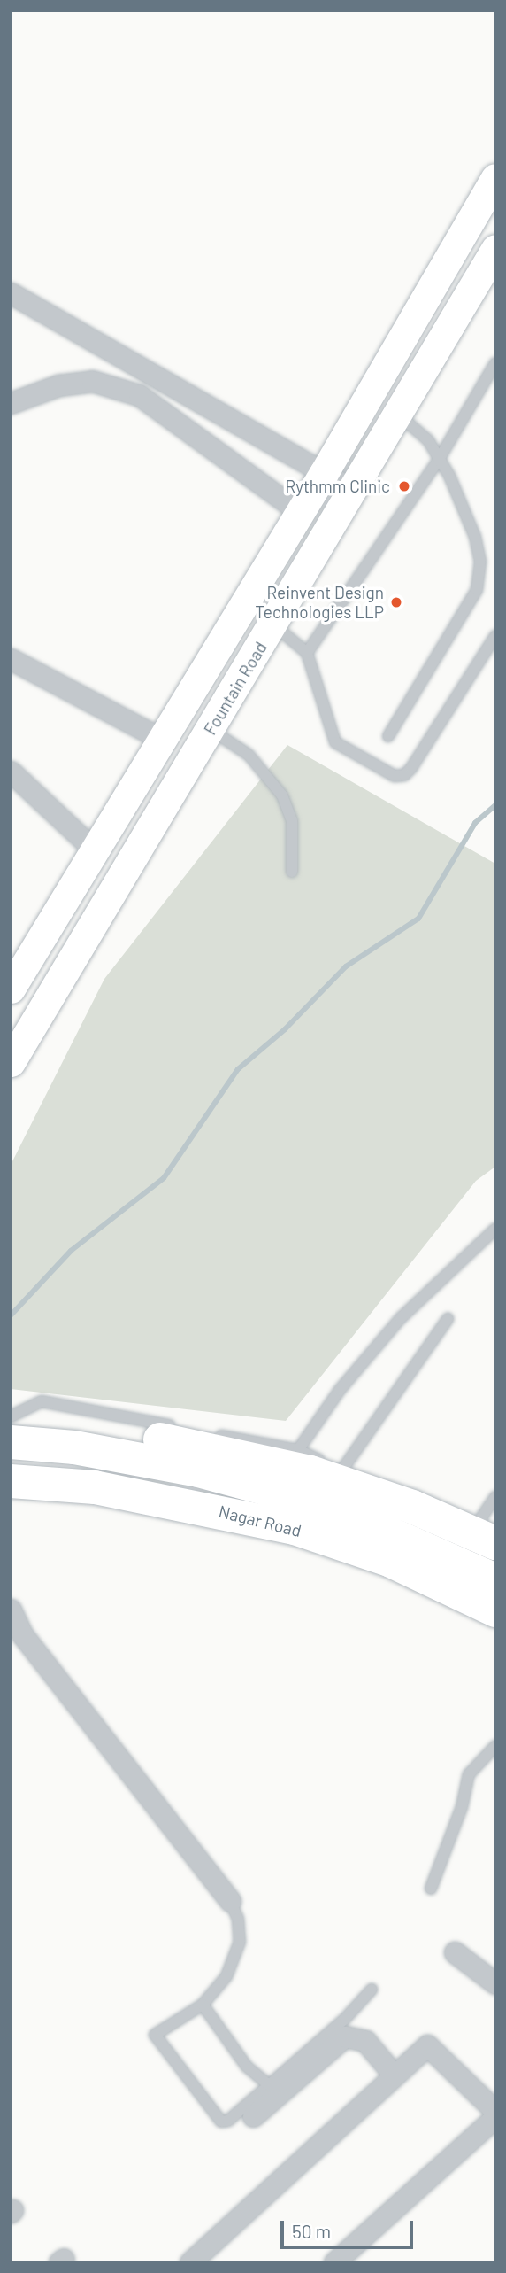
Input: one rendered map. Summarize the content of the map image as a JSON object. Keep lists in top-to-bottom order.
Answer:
{
  "streets": {
    "highway": ["Nagar Road"],
    "street": ["Fountain Road"]
  },
  "places": ["Rythmm Clinic", "Reinvent Design Technologies LLP"],
  "scale_bar": "50 m"
}
